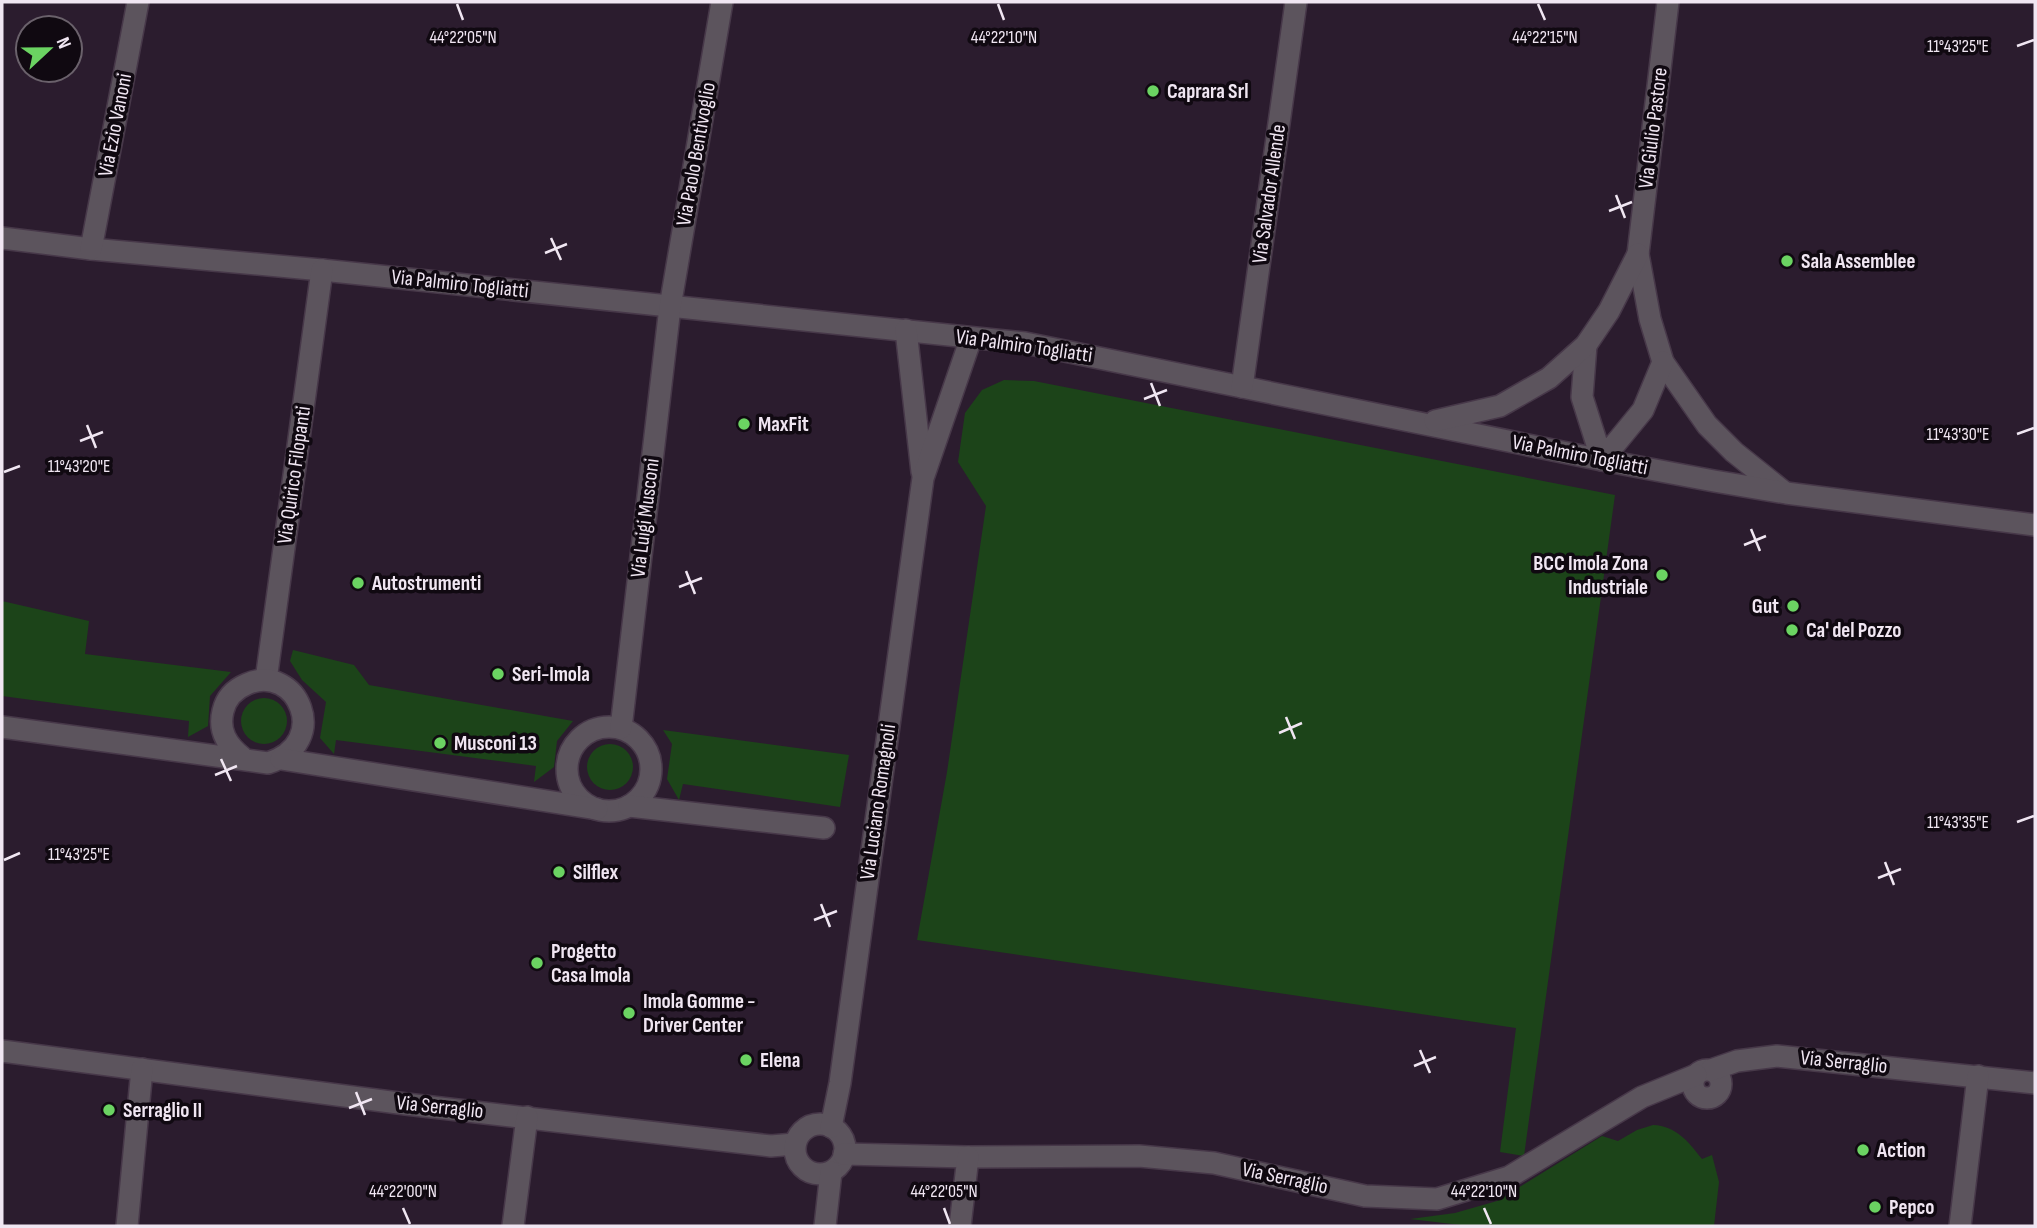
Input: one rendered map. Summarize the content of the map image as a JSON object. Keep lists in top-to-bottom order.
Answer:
{
  "streets": {
    "street": [
      "Via Ezio Vanoni",
      "Via Giulio Pastore",
      "Via Paolo Bentivoglio",
      "Via Salvador Allende",
      "Via Palmiro Togliatti",
      "Via Quirico Filopanti",
      "Via Luigi Musconi",
      "Via Luciano Romagnoli",
      "Via Serraglio"
    ]
  },
  "crossings": [
    ["Via Ezio Vanoni", "Via Palmiro Togliatti"],
    ["Via Giulio Pastore", "Via Palmiro Togliatti"],
    ["Via Paolo Bentivoglio", "Via Palmiro Togliatti"],
    ["Via Paolo Bentivoglio", "Via Luigi Musconi"],
    ["Via Salvador Allende", "Via Palmiro Togliatti"],
    ["Via Palmiro Togliatti", "Via Quirico Filopanti"],
    ["Via Palmiro Togliatti", "Via Luigi Musconi"],
    ["Via Palmiro Togliatti", "Via Luciano Romagnoli"],
    ["Via Luciano Romagnoli", "Via Serraglio"]
  ],
  "places": [
    "Caprara Srl",
    "Sala Assemblee",
    "MaxFit",
    "BCC Imola Zona Industriale",
    "Autostrumenti",
    "Gut",
    "Ca' del Pozzo",
    "Seri-Imola",
    "Musconi 13",
    "Silflex",
    "Progetto Casa Imola",
    "Imola Gomme - Driver Center",
    "Elena",
    "Serraglio II",
    "Action",
    "Pepco"
  ],
  "north": "right",
  "coordinates": [
    "44°22'05\"N",
    "44°22'10\"N",
    "44°22'15\"N",
    "11°43'25\"E",
    "11°43'30\"E",
    "11°43'20\"E",
    "11°43'35\"E",
    "44°22'00\"N"
  ]
}
